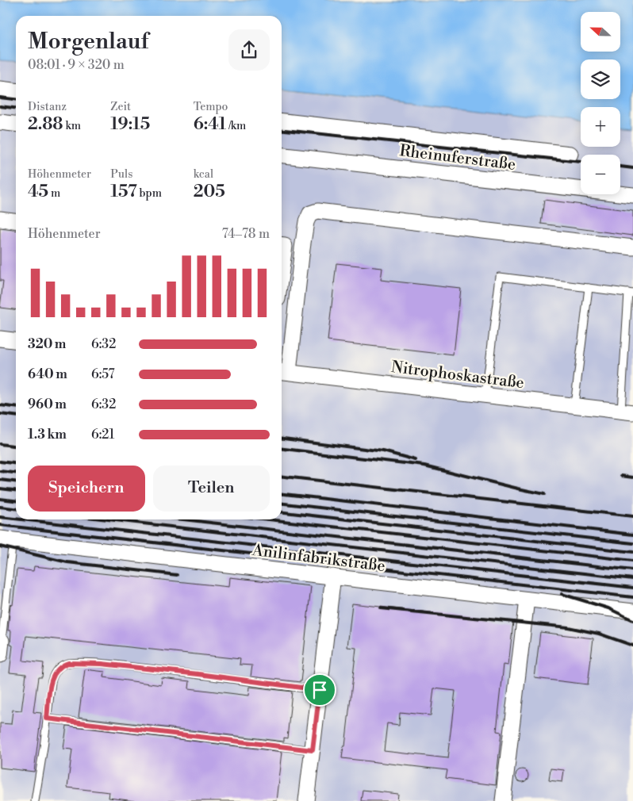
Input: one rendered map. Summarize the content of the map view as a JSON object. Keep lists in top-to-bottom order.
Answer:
{
  "streets": {
    "street": ["Rheinuferstraße", "Nitrophoskastraße", "Anilinfabrikstraße"]
  },
  "north": "left",
  "page": {
    "map_buttons": ["+", "−"],
    "heading": ["Morgenlauf", "08:01 · 9 × 320 m"],
    "stats": [
      ["Distanz", "2.88 km"],
      ["Zeit", "19:15"],
      ["Tempo", "6:41 /km"],
      ["Höhenmeter", "45 m"],
      ["Puls", "157 bpm"],
      ["kcal", "205"]
    ],
    "chart": ["Höhenmeter", "74–78 m"],
    "list": [
      {
        "name": "320 m",
        "note": "6:32"
      },
      {
        "name": "640 m",
        "note": "6:57"
      },
      {
        "name": "960 m",
        "note": "6:32"
      },
      {
        "name": "1.3 km",
        "note": "6:21"
      }
    ],
    "buttons": ["Speichern", "Teilen"]
  }
}
